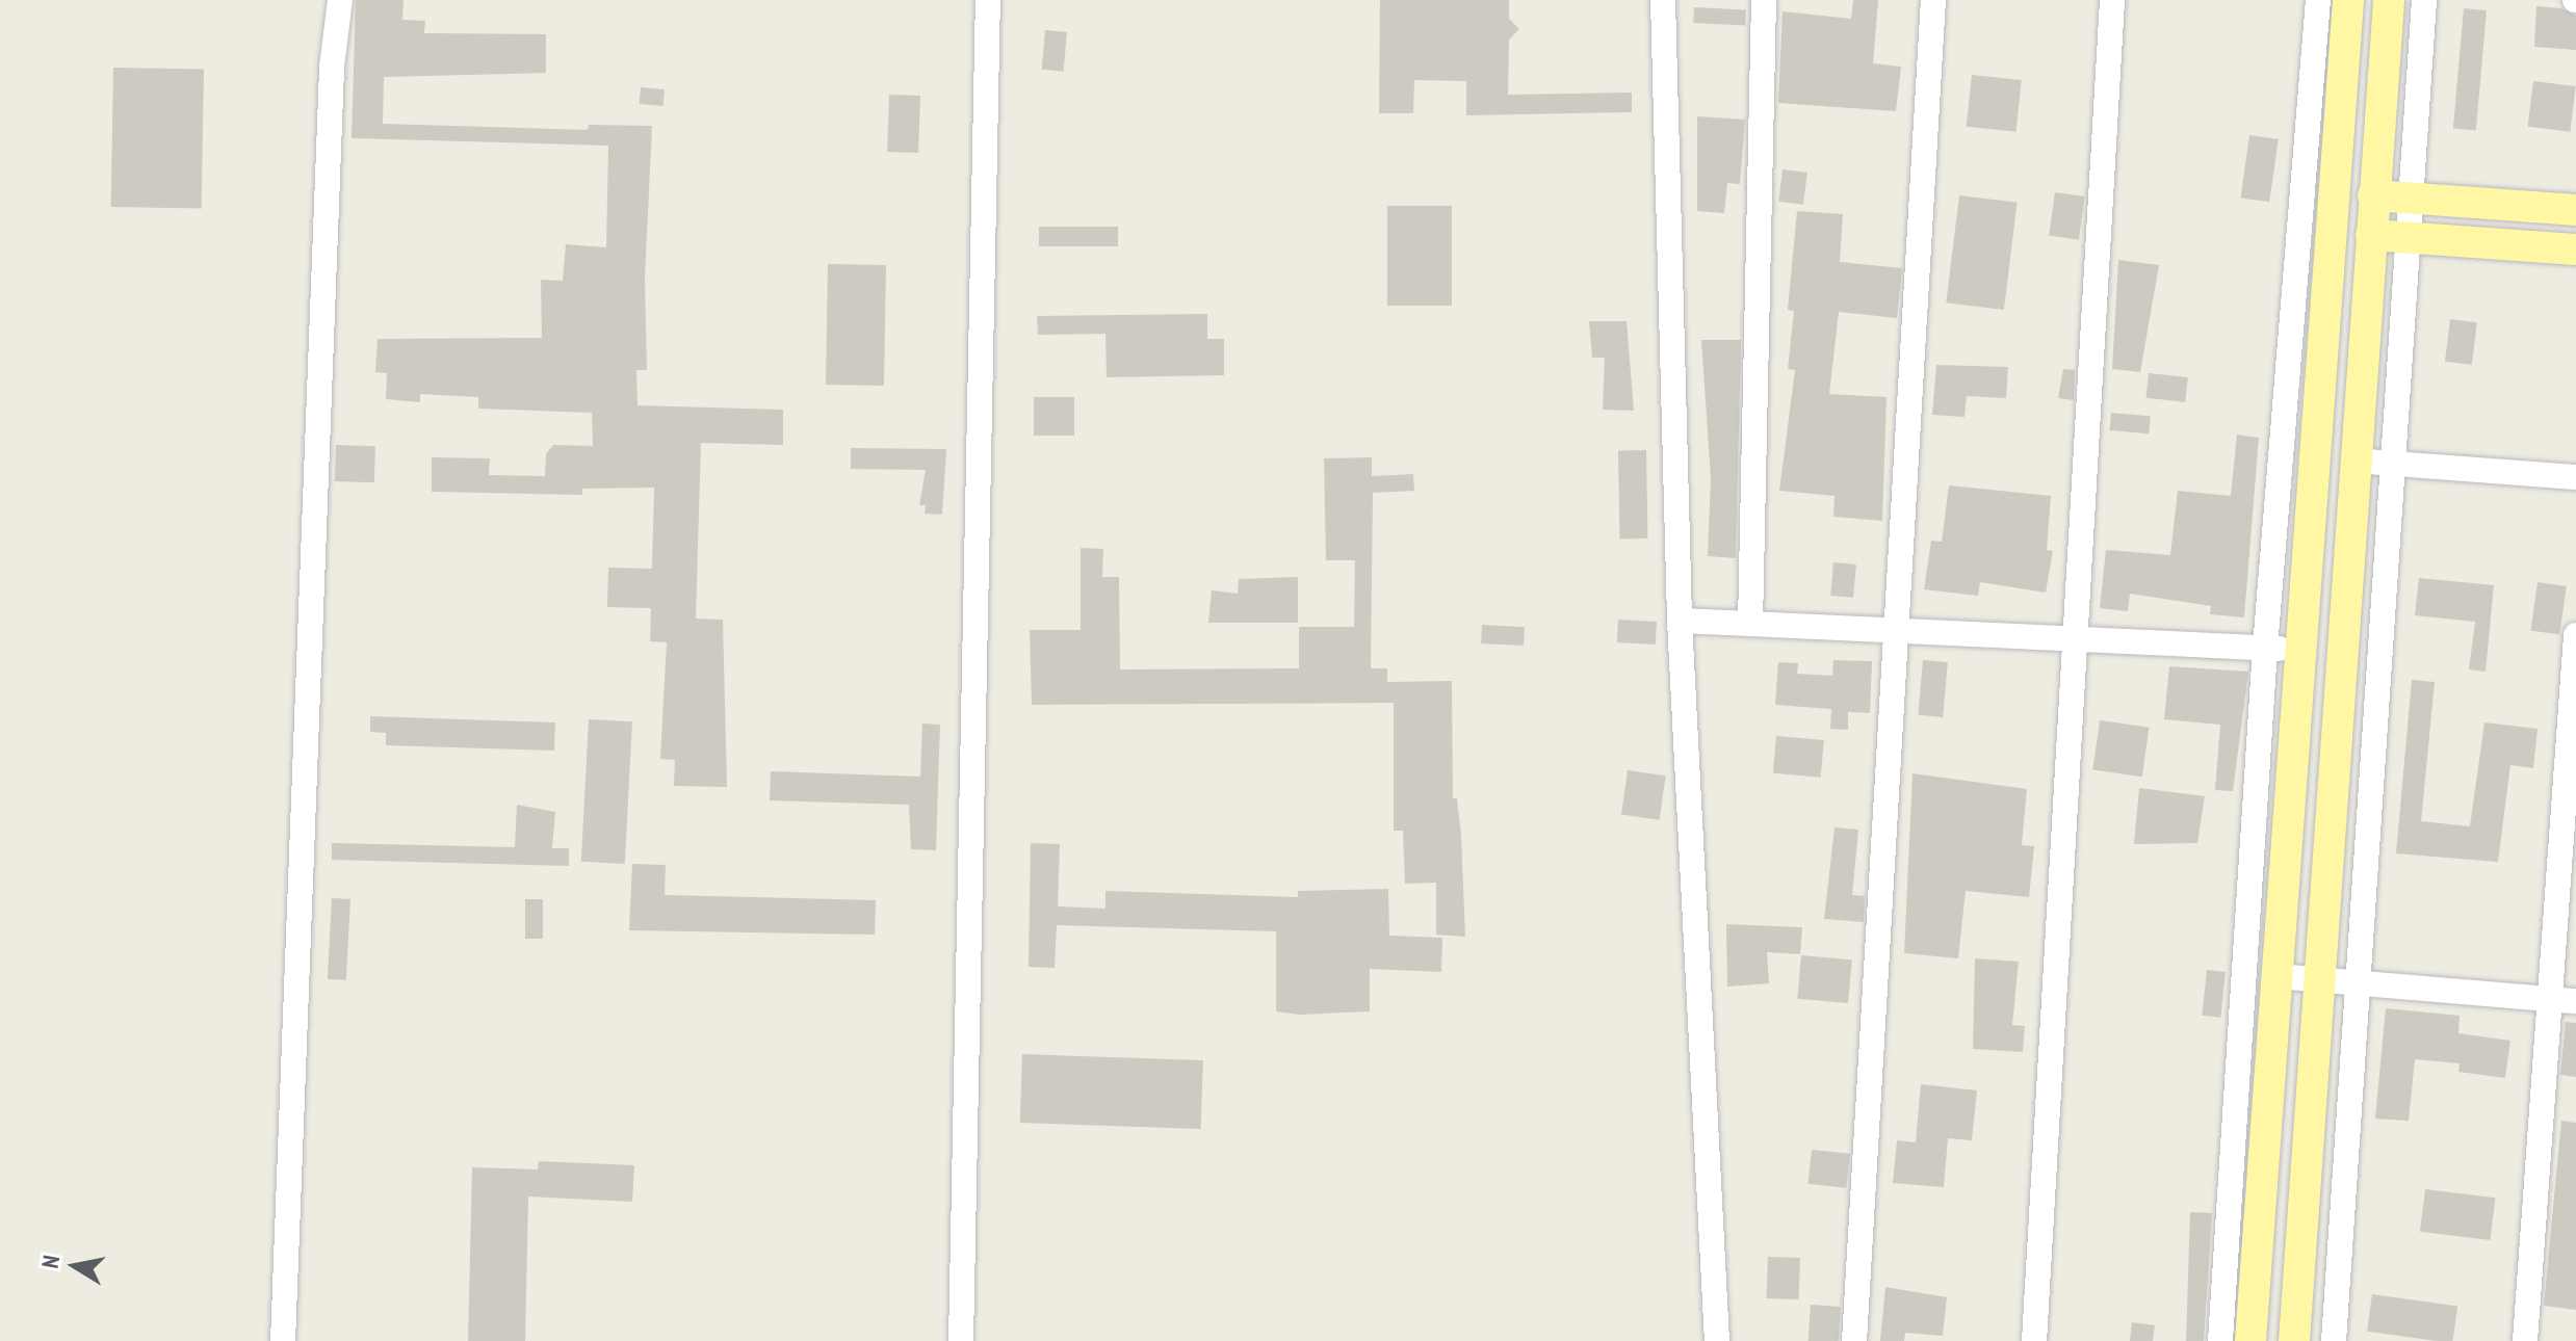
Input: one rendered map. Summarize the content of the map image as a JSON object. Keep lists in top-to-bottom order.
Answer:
{
  "north": "left"
}
